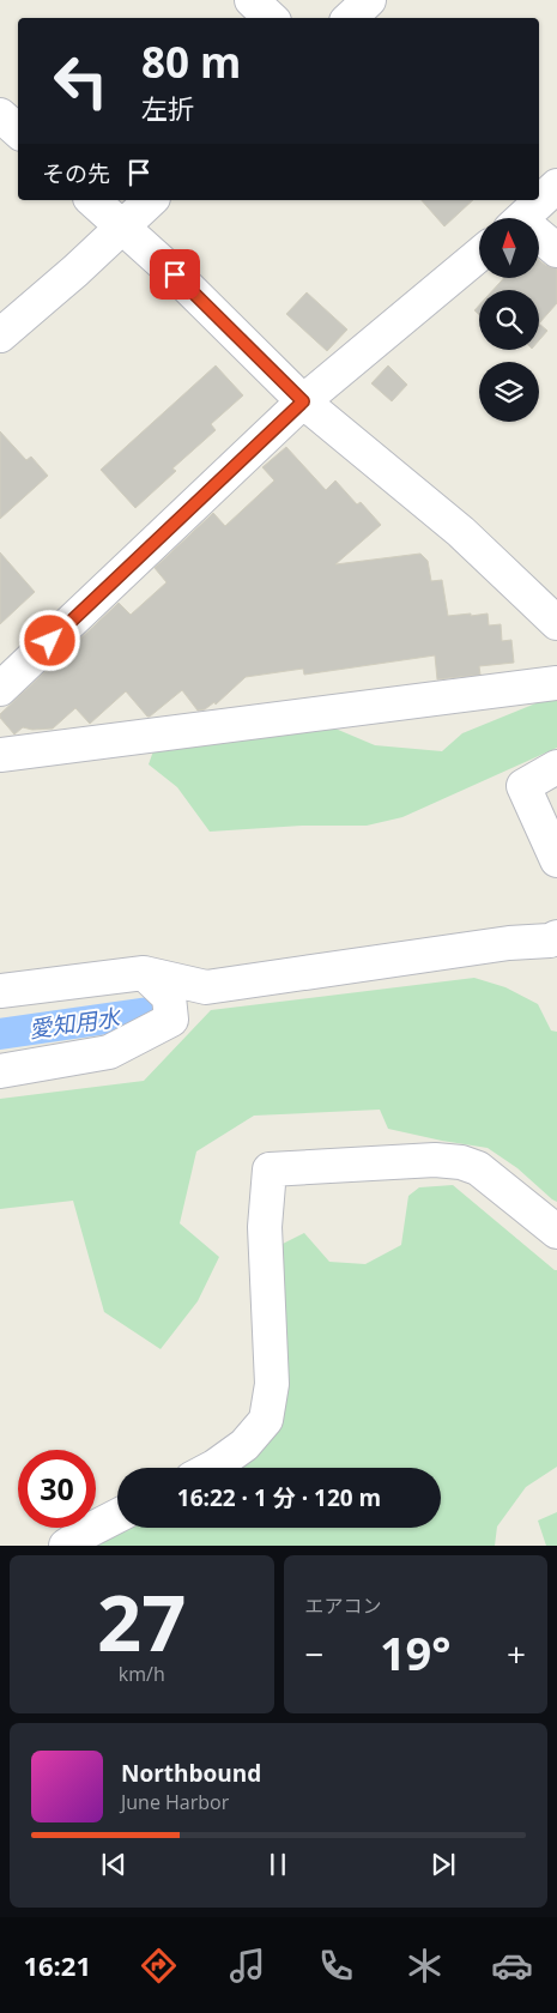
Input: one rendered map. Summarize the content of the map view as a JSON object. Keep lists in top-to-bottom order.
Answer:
{
  "water": ["愛知用水"],
  "north": "top",
  "page": {
    "turn": ["80 m", "左折"],
    "then": "その先",
    "limit": "30",
    "trip": "16:22 · 1 分 · 120 m",
    "tile": [
      ["27", "km/h"],
      "エアコン"
    ],
    "heat": ["−", "19°", "+"],
    "song": ["Northbound", "June Harbor"],
    "tabs": "16:21"
  }
}
